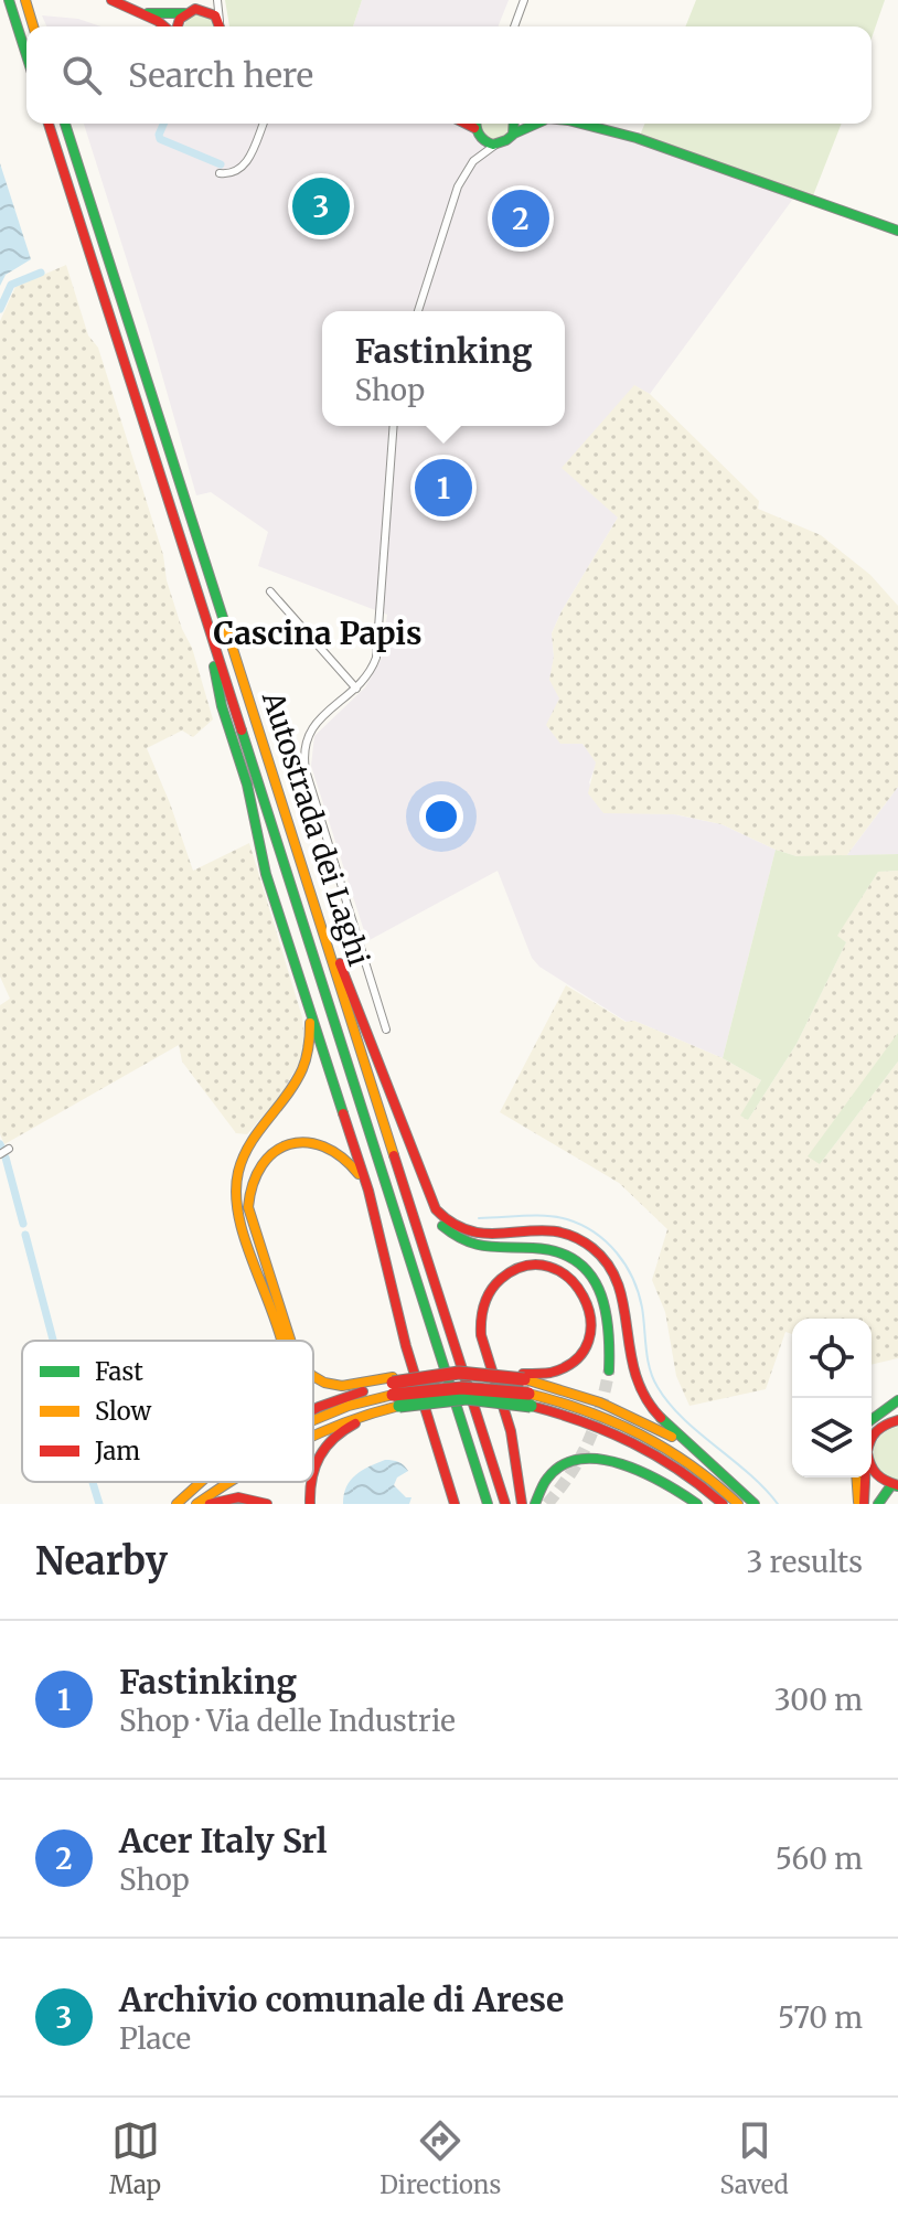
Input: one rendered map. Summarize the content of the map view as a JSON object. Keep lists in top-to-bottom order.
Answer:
{
  "streets": {
    "main road": ["Autostrada dei Laghi"]
  },
  "districts": ["Cascina Papis"],
  "legend": ["Fast", "Slow", "Jam"],
  "page": {
    "search": "Search here",
    "pins": ["3", "2", "1"],
    "popup": ["Fastinking", "Shop"],
    "heading": ["Nearby", "3 results"],
    "list": [
      {
        "mark": "1",
        "name": "Fastinking",
        "note": "Shop · Via delle Industrie",
        "value": "300 m"
      },
      {
        "mark": "2",
        "name": "Acer Italy Srl",
        "note": "Shop",
        "value": "560 m"
      },
      {
        "mark": "3",
        "name": "Archivio comunale di Arese",
        "note": "Place",
        "value": "570 m"
      }
    ],
    "nav": ["Map", "Directions", "Saved"]
  }
}
